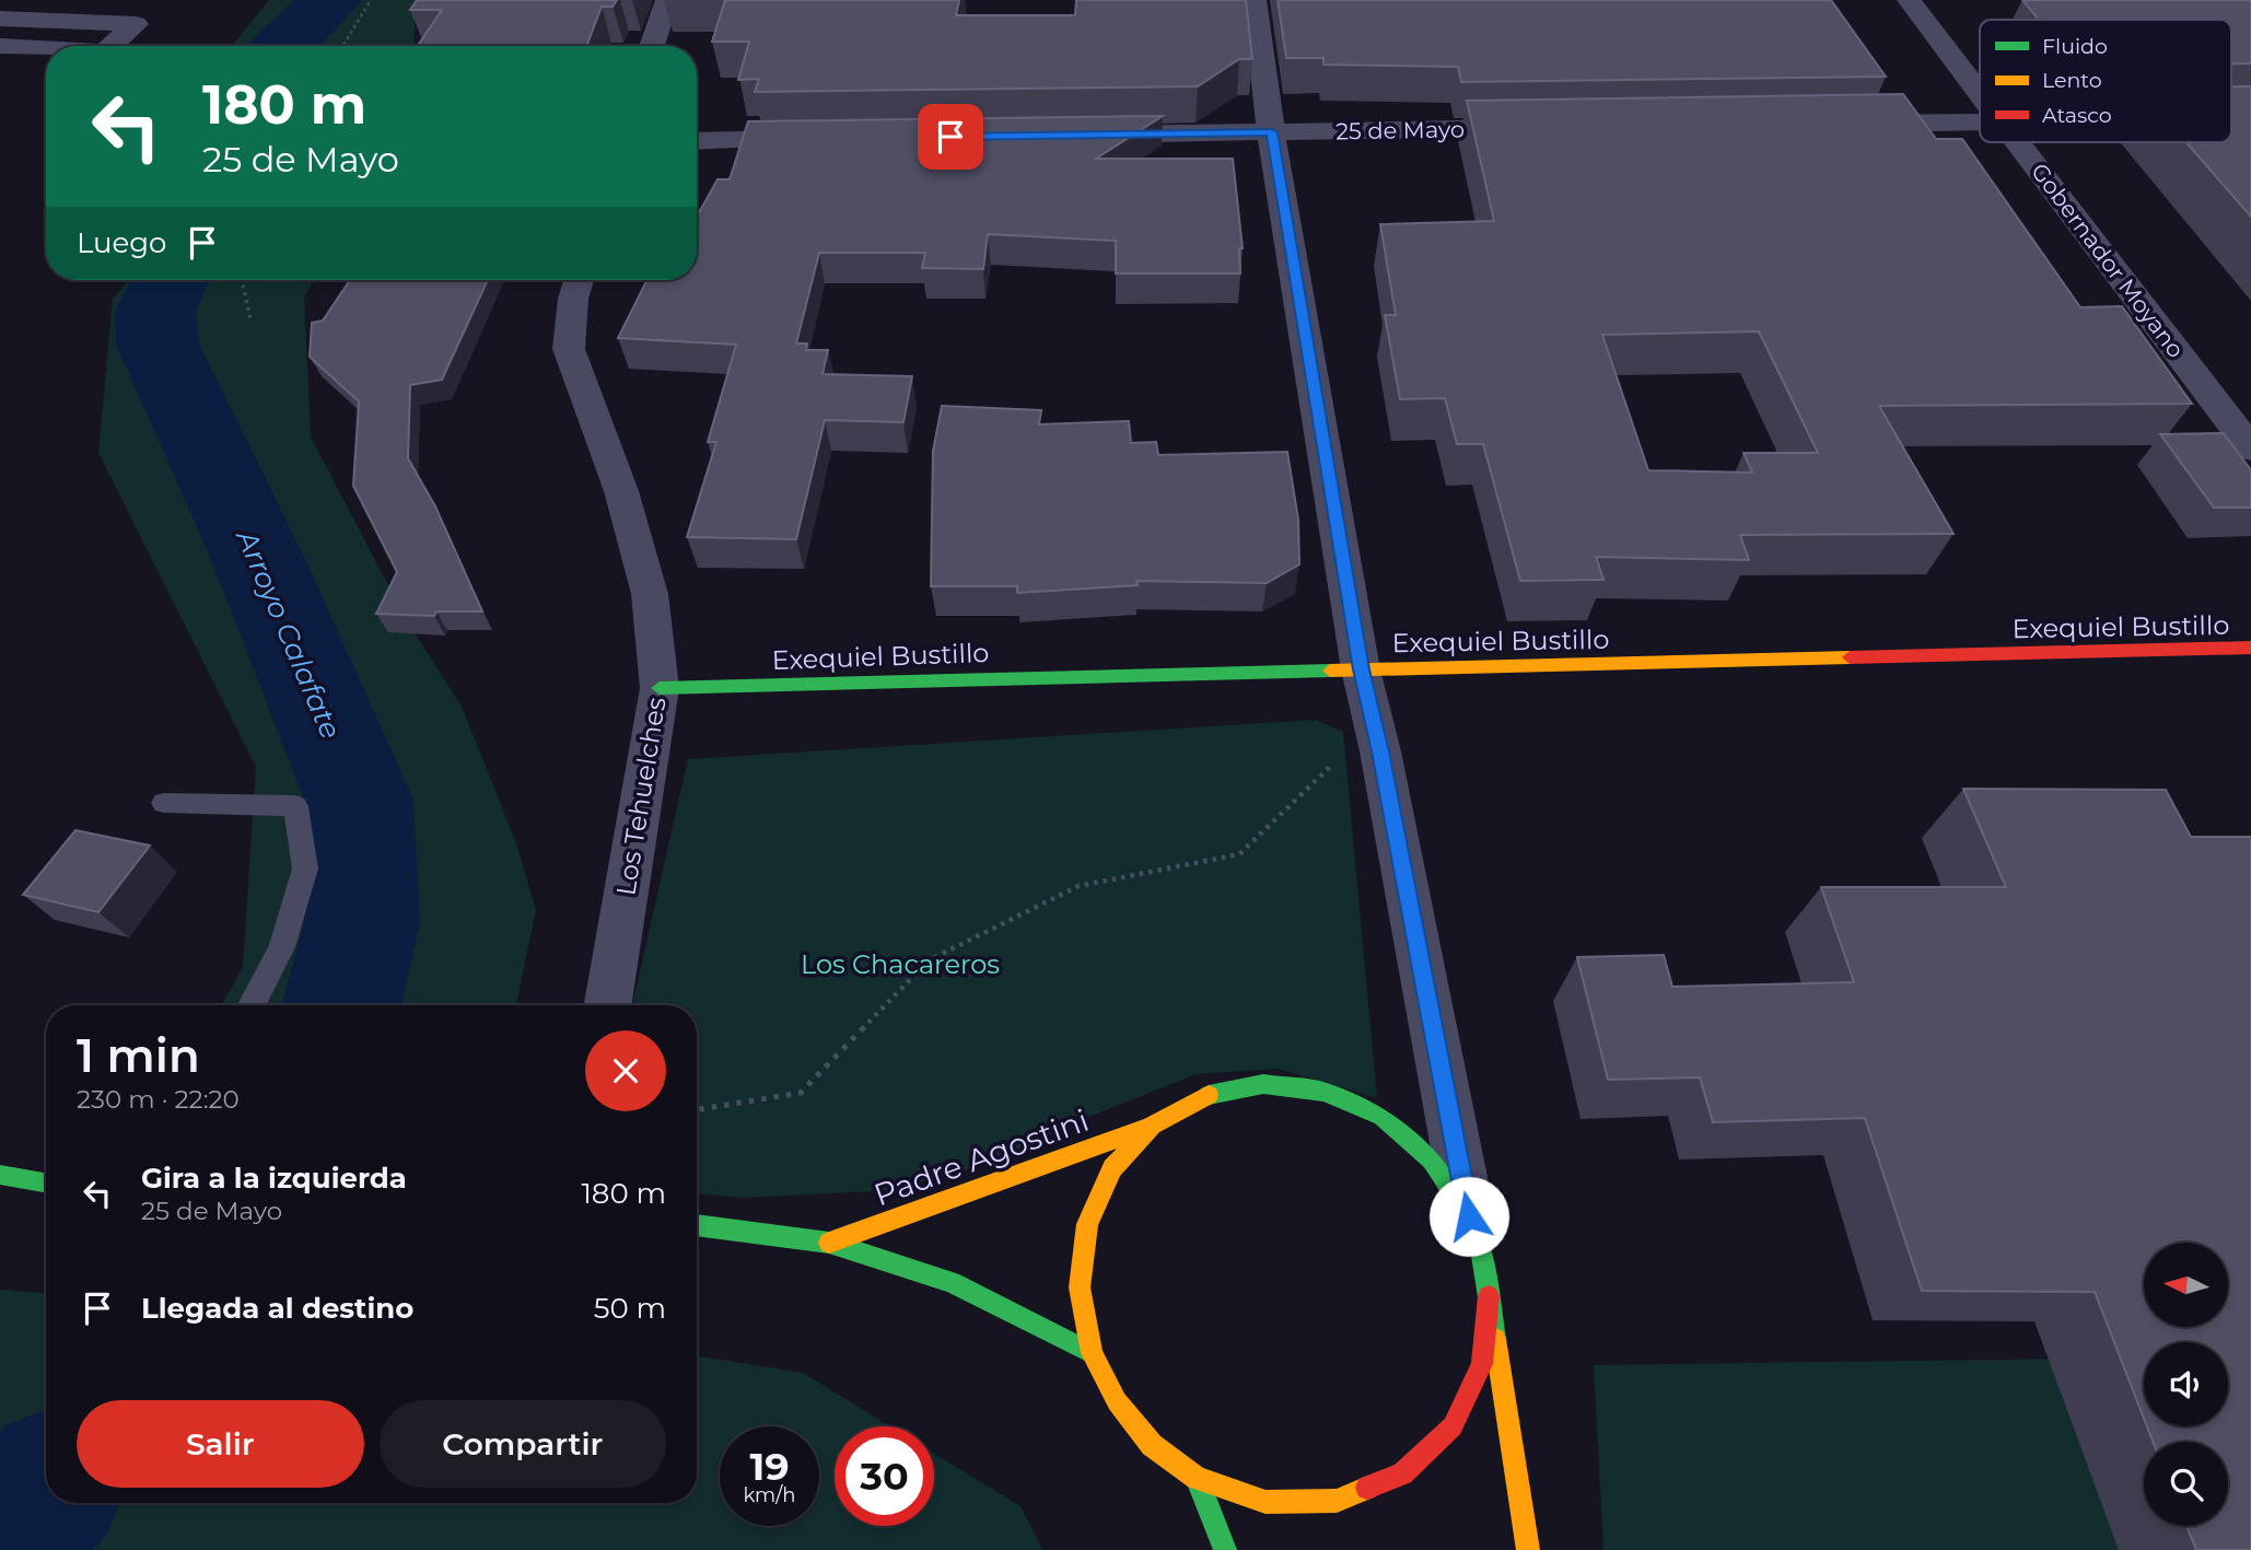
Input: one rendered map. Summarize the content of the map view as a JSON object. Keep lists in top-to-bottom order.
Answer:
{
  "streets": {
    "street": [
      "25 de Mayo",
      "Gobernador Moyano",
      "Exequiel Bustillo",
      "Los Tehuelches",
      "Padre Agostini"
    ]
  },
  "crossings": [
    ["Exequiel Bustillo", "Los Tehuelches"]
  ],
  "water": ["Arroyo Calafate"],
  "parks": ["Los Chacareros"],
  "legend": ["Fluido", "Lento", "Atasco"],
  "north": "left",
  "page": {
    "turn": ["180 m", "25 de Mayo"],
    "then": "Luego",
    "heading": ["1 min", "230 m · 22:20"],
    "list": [
      {
        "name": "Gira a la izquierda",
        "note": "25 de Mayo",
        "value": "180 m"
      },
      {
        "name": "Llegada al destino",
        "value": "50 m"
      }
    ],
    "buttons": ["Salir", "Compartir"],
    "speed": "19 km/h",
    "limit": "30"
  }
}
